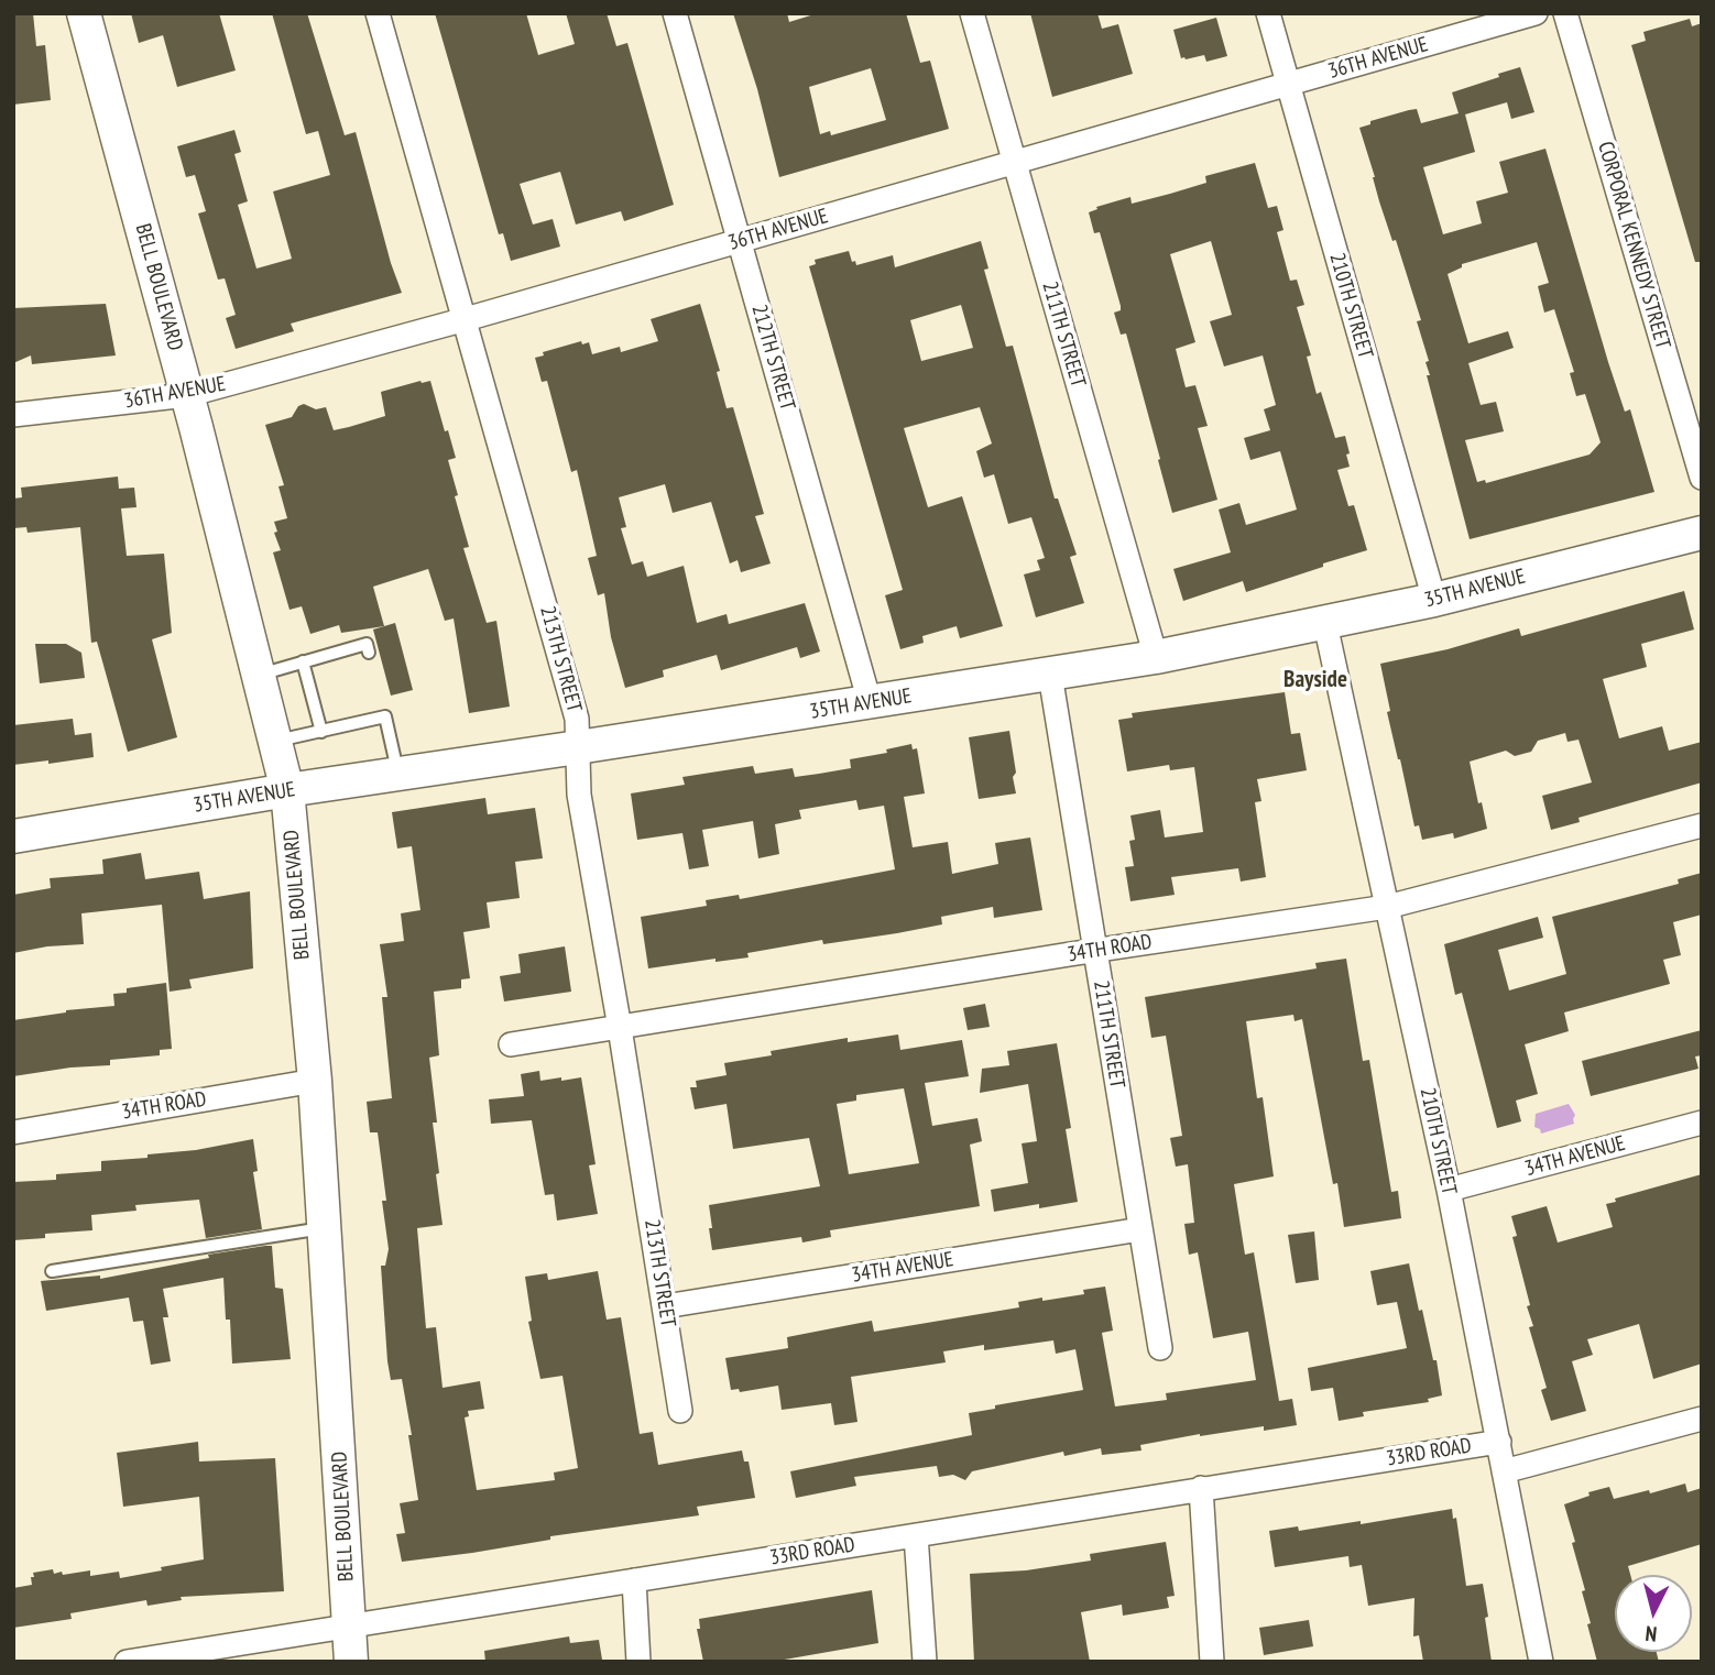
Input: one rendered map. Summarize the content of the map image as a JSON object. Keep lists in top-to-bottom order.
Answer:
{
  "streets": {
    "street": [
      "36TH AVENUE",
      "CORPORAL KENNEDY STREET",
      "BELL BOULEVARD",
      "210TH STREET",
      "211TH STREET",
      "212TH STREET",
      "35TH AVENUE",
      "213TH STREET",
      "34TH ROAD",
      "34TH AVENUE",
      "33RD ROAD"
    ]
  },
  "crossings": [
    ["36TH AVENUE", "BELL BOULEVARD"],
    ["36TH AVENUE", "210TH STREET"],
    ["36TH AVENUE", "211TH STREET"],
    ["36TH AVENUE", "212TH STREET"],
    ["36TH AVENUE", "213TH STREET"],
    ["BELL BOULEVARD", "35TH AVENUE"],
    ["BELL BOULEVARD", "34TH ROAD"],
    ["BELL BOULEVARD", "33RD ROAD"],
    ["210TH STREET", "35TH AVENUE"],
    ["210TH STREET", "34TH ROAD"],
    ["210TH STREET", "34TH AVENUE"],
    ["210TH STREET", "33RD ROAD"],
    ["211TH STREET", "35TH AVENUE"],
    ["211TH STREET", "34TH ROAD"],
    ["211TH STREET", "34TH AVENUE"],
    ["212TH STREET", "35TH AVENUE"],
    ["35TH AVENUE", "213TH STREET"],
    ["213TH STREET", "34TH ROAD"],
    ["213TH STREET", "34TH AVENUE"]
  ],
  "districts": ["Bayside"],
  "north": "bottom"
}
